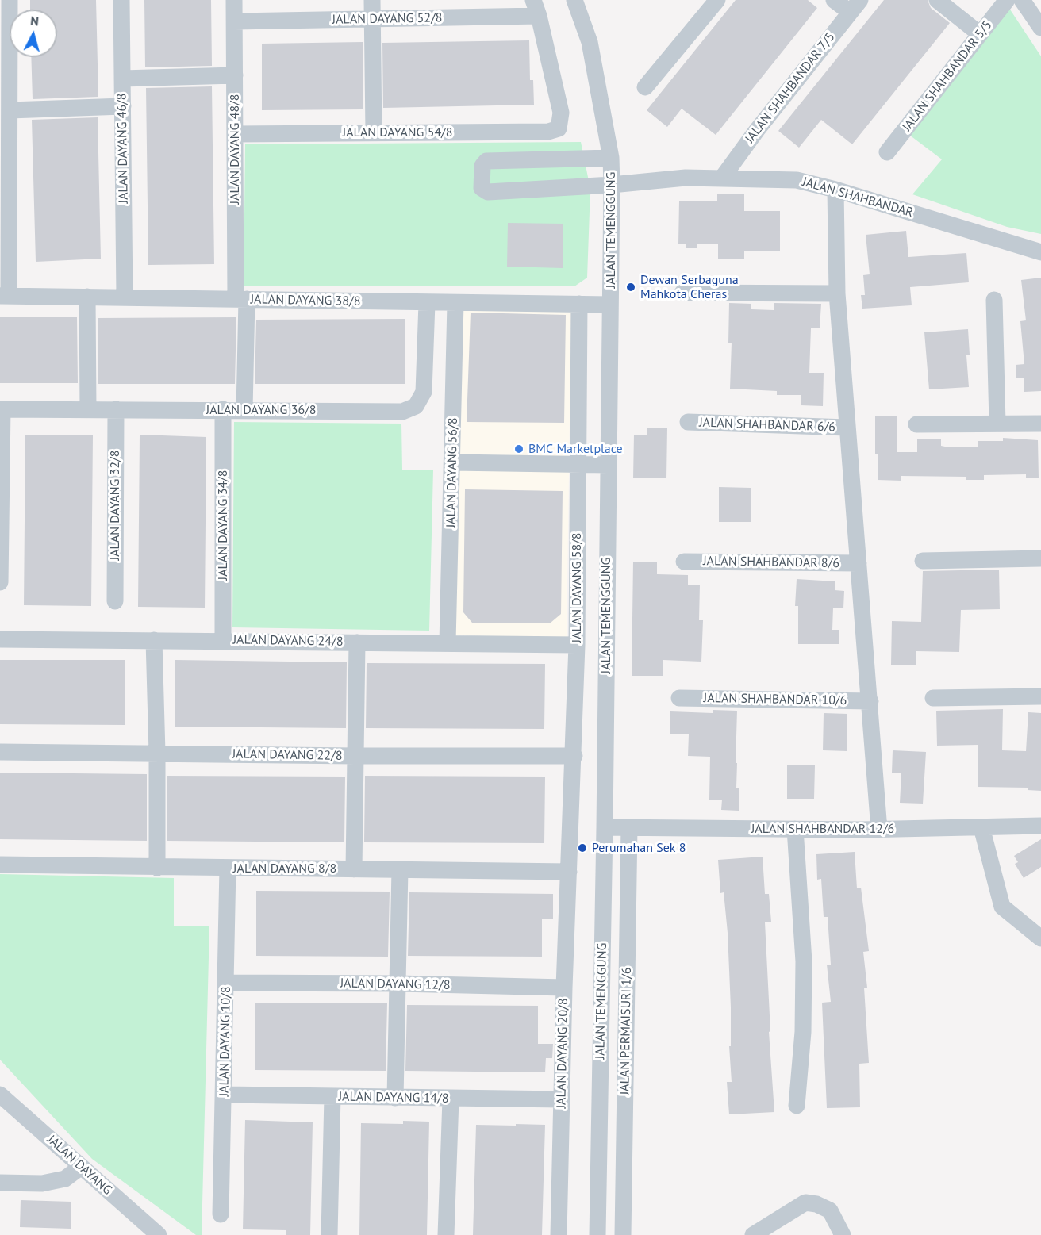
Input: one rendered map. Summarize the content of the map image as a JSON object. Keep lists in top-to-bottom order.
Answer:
{
  "streets": {
    "street": [
      "JALAN DAYANG 52/8",
      "JALAN SHAHBANDAR 5/5",
      "JALAN SHAHBANDAR 7/5",
      "JALAN DAYANG 54/8",
      "JALAN DAYANG 46/8",
      "JALAN DAYANG 48/8",
      "JALAN SHAHBANDAR",
      "JALAN TEMENGGUNG",
      "JALAN DAYANG 38/8",
      "JALAN DAYANG 36/8",
      "JALAN SHAHBANDAR 6/6",
      "JALAN DAYANG 56/8",
      "JALAN DAYANG 32/8",
      "JALAN DAYANG 34/8",
      "JALAN SHAHBANDAR 8/6",
      "JALAN DAYANG 58/8",
      "JALAN DAYANG 24/8",
      "JALAN SHAHBANDAR 10/6",
      "JALAN DAYANG 22/8",
      "JALAN SHAHBANDAR 12/6",
      "JALAN DAYANG 8/8",
      "JALAN DAYANG 12/8",
      "JALAN PERMAISURI 1/6",
      "JALAN DAYANG 10/8",
      "JALAN DAYANG 20/8",
      "JALAN DAYANG 14/8",
      "JALAN DAYANG"
    ]
  },
  "crossings": [
    ["JALAN DAYANG 52/8", "JALAN DAYANG 54/8"],
    ["JALAN DAYANG 52/8", "JALAN DAYANG 48/8"],
    ["JALAN SHAHBANDAR 7/5", "JALAN SHAHBANDAR"],
    ["JALAN DAYANG 54/8", "JALAN DAYANG 48/8"],
    ["JALAN DAYANG 46/8", "JALAN DAYANG 38/8"],
    ["JALAN DAYANG 48/8", "JALAN DAYANG 38/8"],
    ["JALAN DAYANG 48/8", "JALAN DAYANG 36/8"],
    ["JALAN SHAHBANDAR", "JALAN TEMENGGUNG"],
    ["JALAN TEMENGGUNG", "JALAN DAYANG 38/8"],
    ["JALAN TEMENGGUNG", "JALAN SHAHBANDAR 12/6"],
    ["JALAN DAYANG 38/8", "JALAN DAYANG 36/8"],
    ["JALAN DAYANG 38/8", "JALAN DAYANG 56/8"],
    ["JALAN DAYANG 38/8", "JALAN DAYANG 58/8"],
    ["JALAN DAYANG 36/8", "JALAN DAYANG 32/8"],
    ["JALAN DAYANG 36/8", "JALAN DAYANG 34/8"],
    ["JALAN DAYANG 56/8", "JALAN DAYANG 24/8"],
    ["JALAN DAYANG 34/8", "JALAN DAYANG 24/8"],
    ["JALAN DAYANG 58/8", "JALAN DAYANG 24/8"],
    ["JALAN DAYANG 58/8", "JALAN DAYANG 22/8"],
    ["JALAN DAYANG 58/8", "JALAN DAYANG 8/8"],
    ["JALAN DAYANG 58/8", "JALAN DAYANG 20/8"],
    ["JALAN SHAHBANDAR 12/6", "JALAN PERMAISURI 1/6"],
    ["JALAN DAYANG 8/8", "JALAN DAYANG 10/8"],
    ["JALAN DAYANG 8/8", "JALAN DAYANG 20/8"],
    ["JALAN DAYANG 12/8", "JALAN DAYANG 10/8"],
    ["JALAN DAYANG 12/8", "JALAN DAYANG 20/8"],
    ["JALAN DAYANG 10/8", "JALAN DAYANG 14/8"],
    ["JALAN DAYANG 20/8", "JALAN DAYANG 14/8"]
  ],
  "places": ["Dewan Serbaguna Mahkota Cheras", "BMC Marketplace", "Perumahan Sek 8"],
  "north": "top"
}
